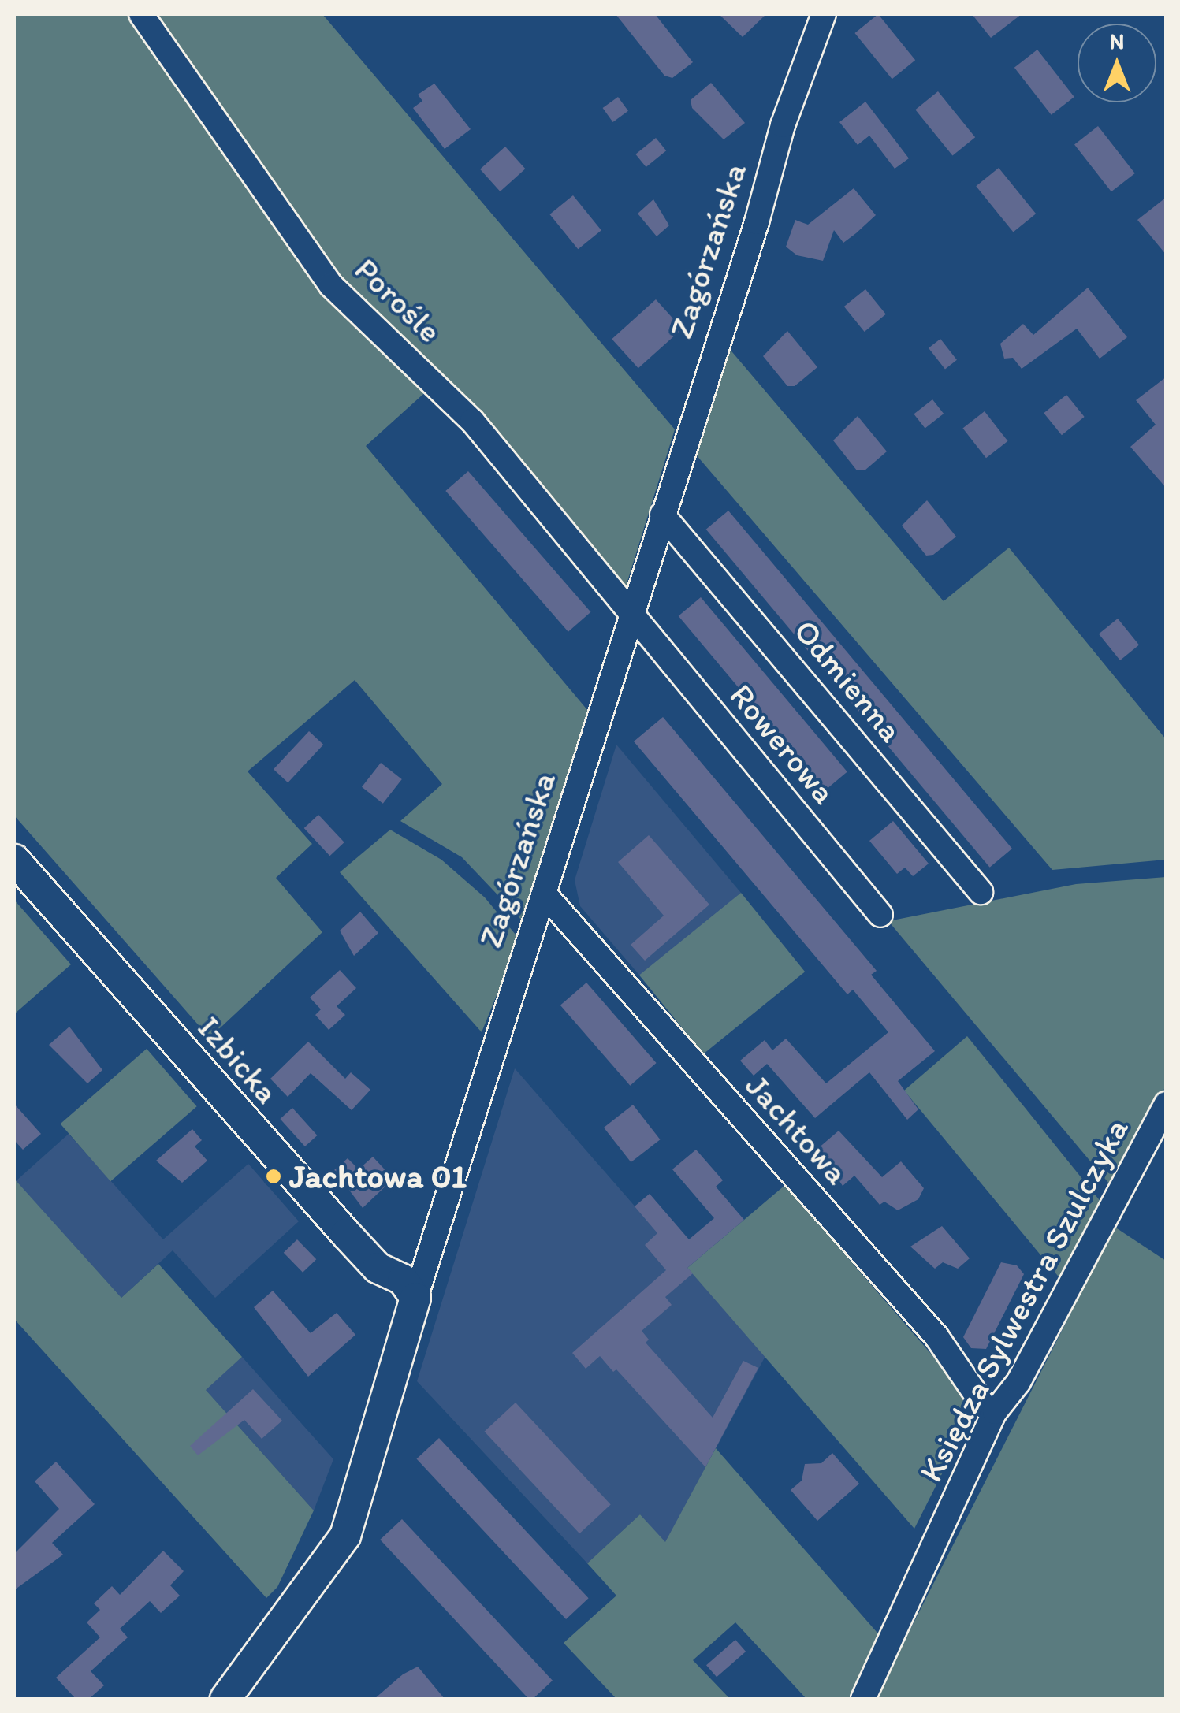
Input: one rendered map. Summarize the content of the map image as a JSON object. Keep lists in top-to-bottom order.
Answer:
{
  "streets": {
    "street": [
      "Zagórzańska",
      "Porośle",
      "Odmienna",
      "Rowerowa",
      "Izbicka",
      "Jachtowa",
      "Księdza Sylwestra Szulczyka"
    ]
  },
  "crossings": [
    ["Zagórzańska", "Porośle"],
    ["Zagórzańska", "Odmienna"],
    ["Zagórzańska", "Rowerowa"],
    ["Zagórzańska", "Izbicka"],
    ["Zagórzańska", "Jachtowa"],
    ["Porośle", "Rowerowa"],
    ["Jachtowa", "Księdza Sylwestra Szulczyka"]
  ],
  "places": ["Jachtowa 01"],
  "north": "top"
}
